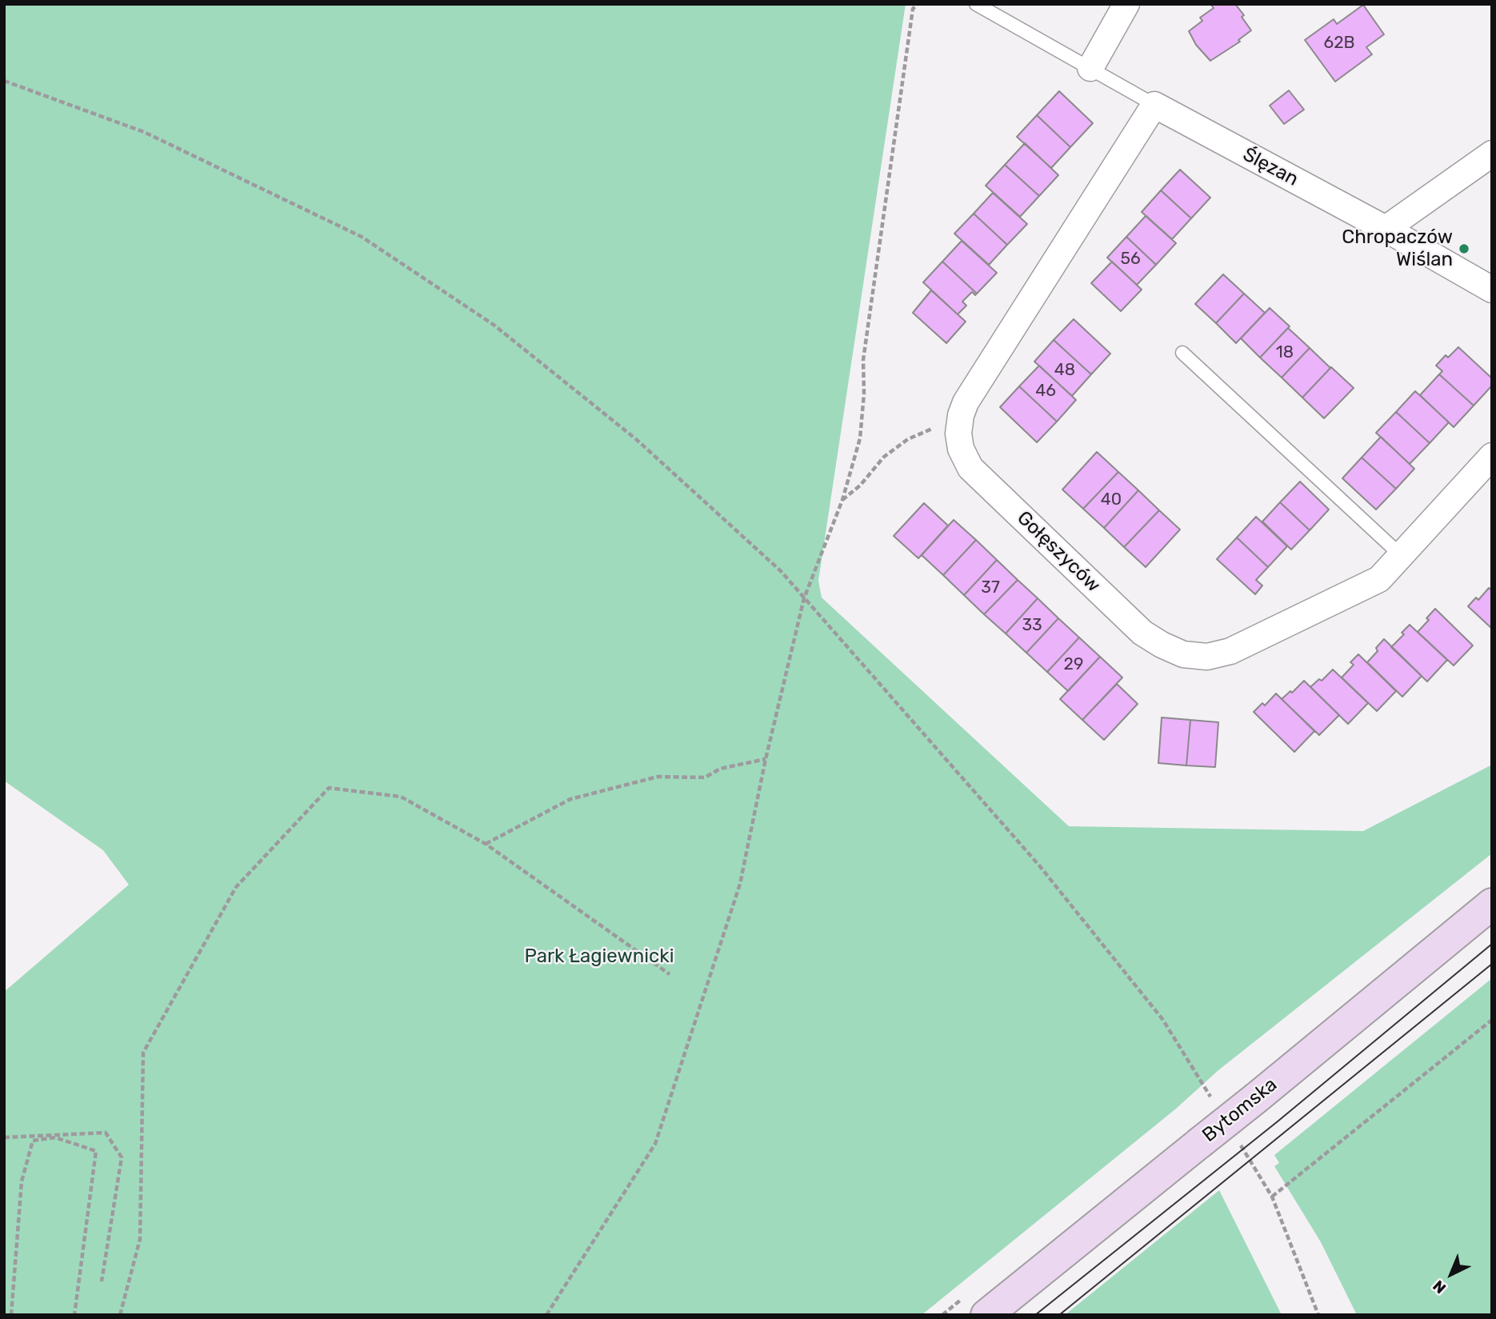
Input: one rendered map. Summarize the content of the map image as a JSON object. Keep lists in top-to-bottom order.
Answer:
{
  "streets": {
    "main road": ["Bytomska"],
    "street": ["Ślęzan", "Gołęszyców"]
  },
  "crossings": [
    ["Ślęzan", "Gołęszyców"]
  ],
  "parks": ["Park Łagiewnicki"],
  "places": ["Chropaczów Wiślan"],
  "house_numbers": [
    "62B",
    "56",
    "18",
    "48",
    "46",
    "40",
    "37",
    "33",
    "29"
  ],
  "north": "bottom left"
}
